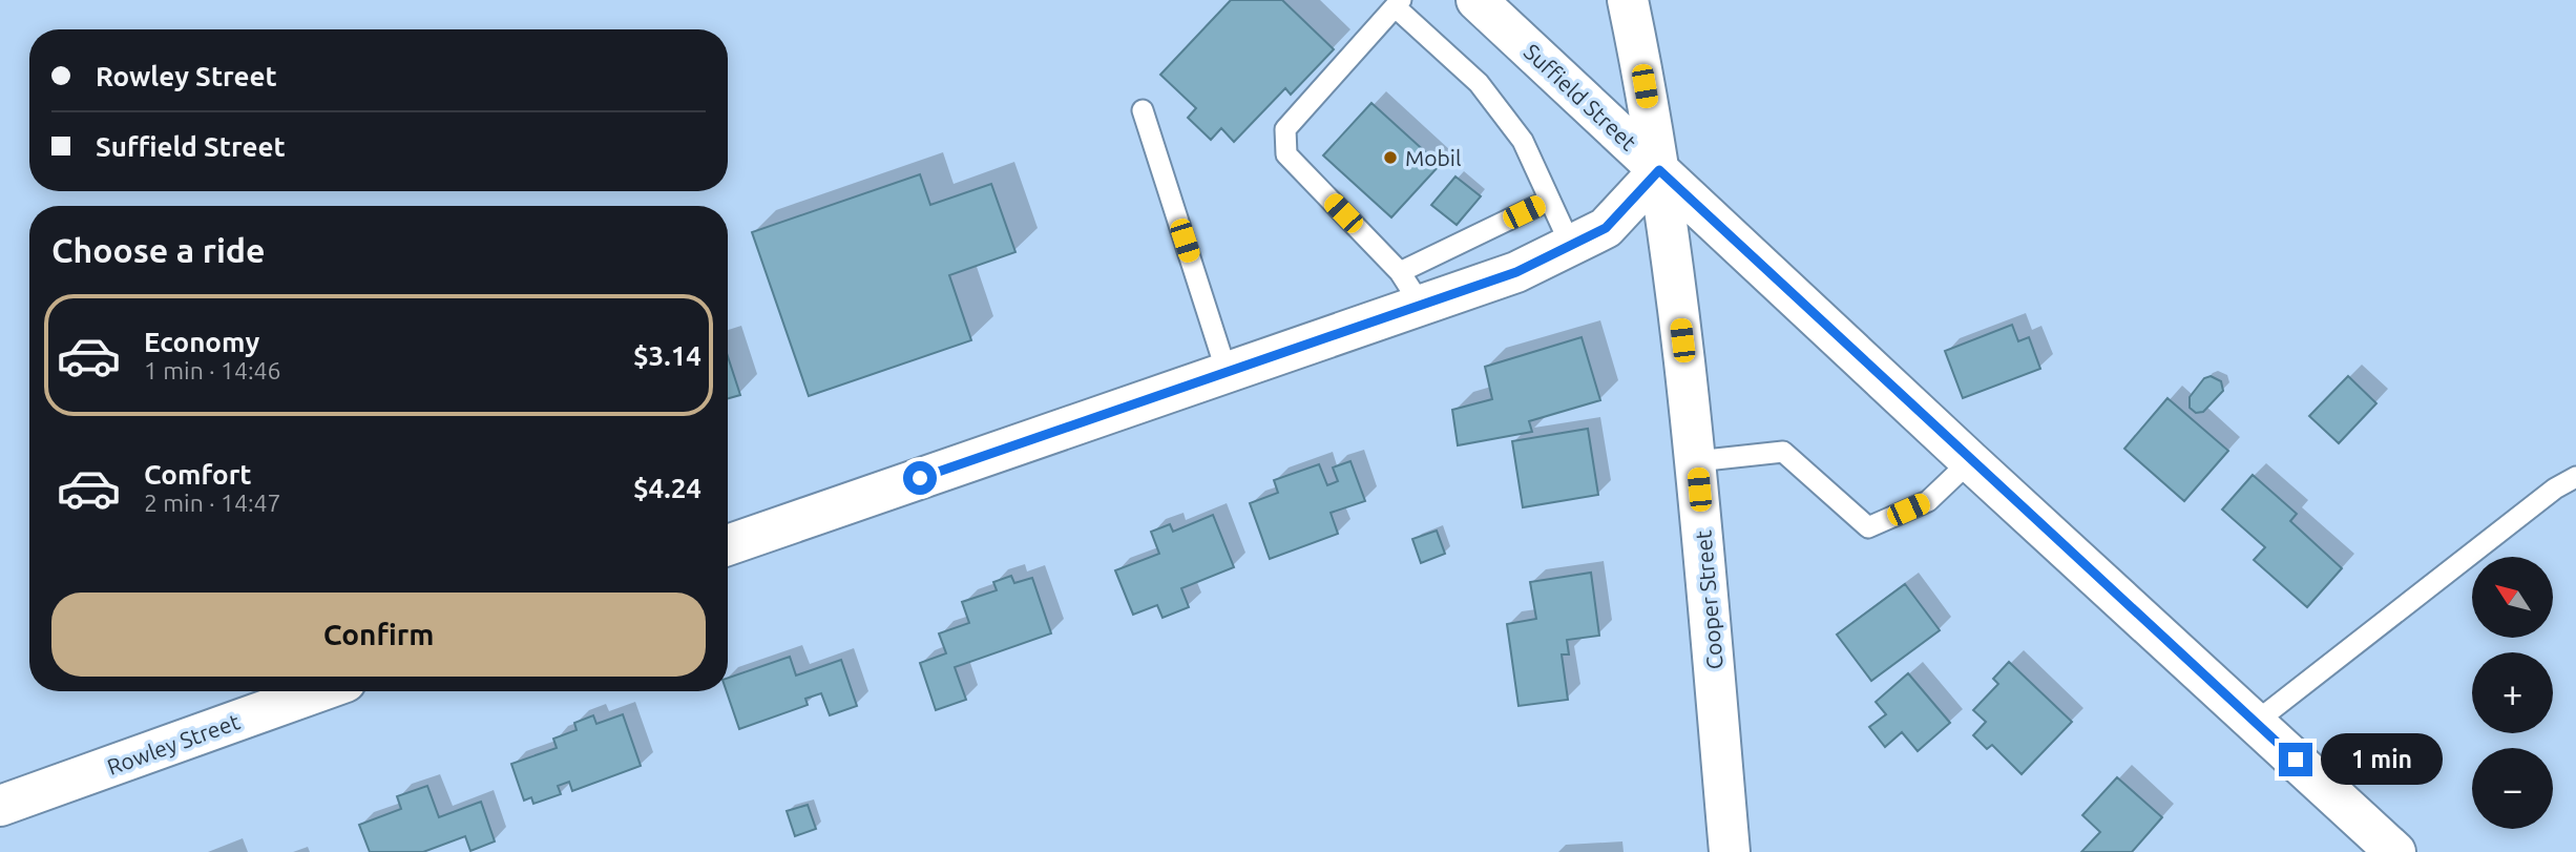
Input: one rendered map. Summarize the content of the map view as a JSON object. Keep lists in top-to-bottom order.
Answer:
{
  "streets": {
    "street": ["Suffield Street", "Cooper Street", "Rowley Street"]
  },
  "crossings": [
    ["Suffield Street", "Cooper Street"]
  ],
  "places": ["Mobil"],
  "north": "top left",
  "page": {
    "banner": ["Rowley Street", "Suffield Street"],
    "heading": "Choose a ride",
    "list": [
      {
        "name": "Economy",
        "note": "1 min · 14:46",
        "value": "$3.14"
      },
      {
        "name": "Comfort",
        "note": "2 min · 14:47",
        "value": "$4.24"
      }
    ],
    "map_buttons": ["+", "−"],
    "buttons": "Confirm",
    "bubble": "1 min"
  }
}
